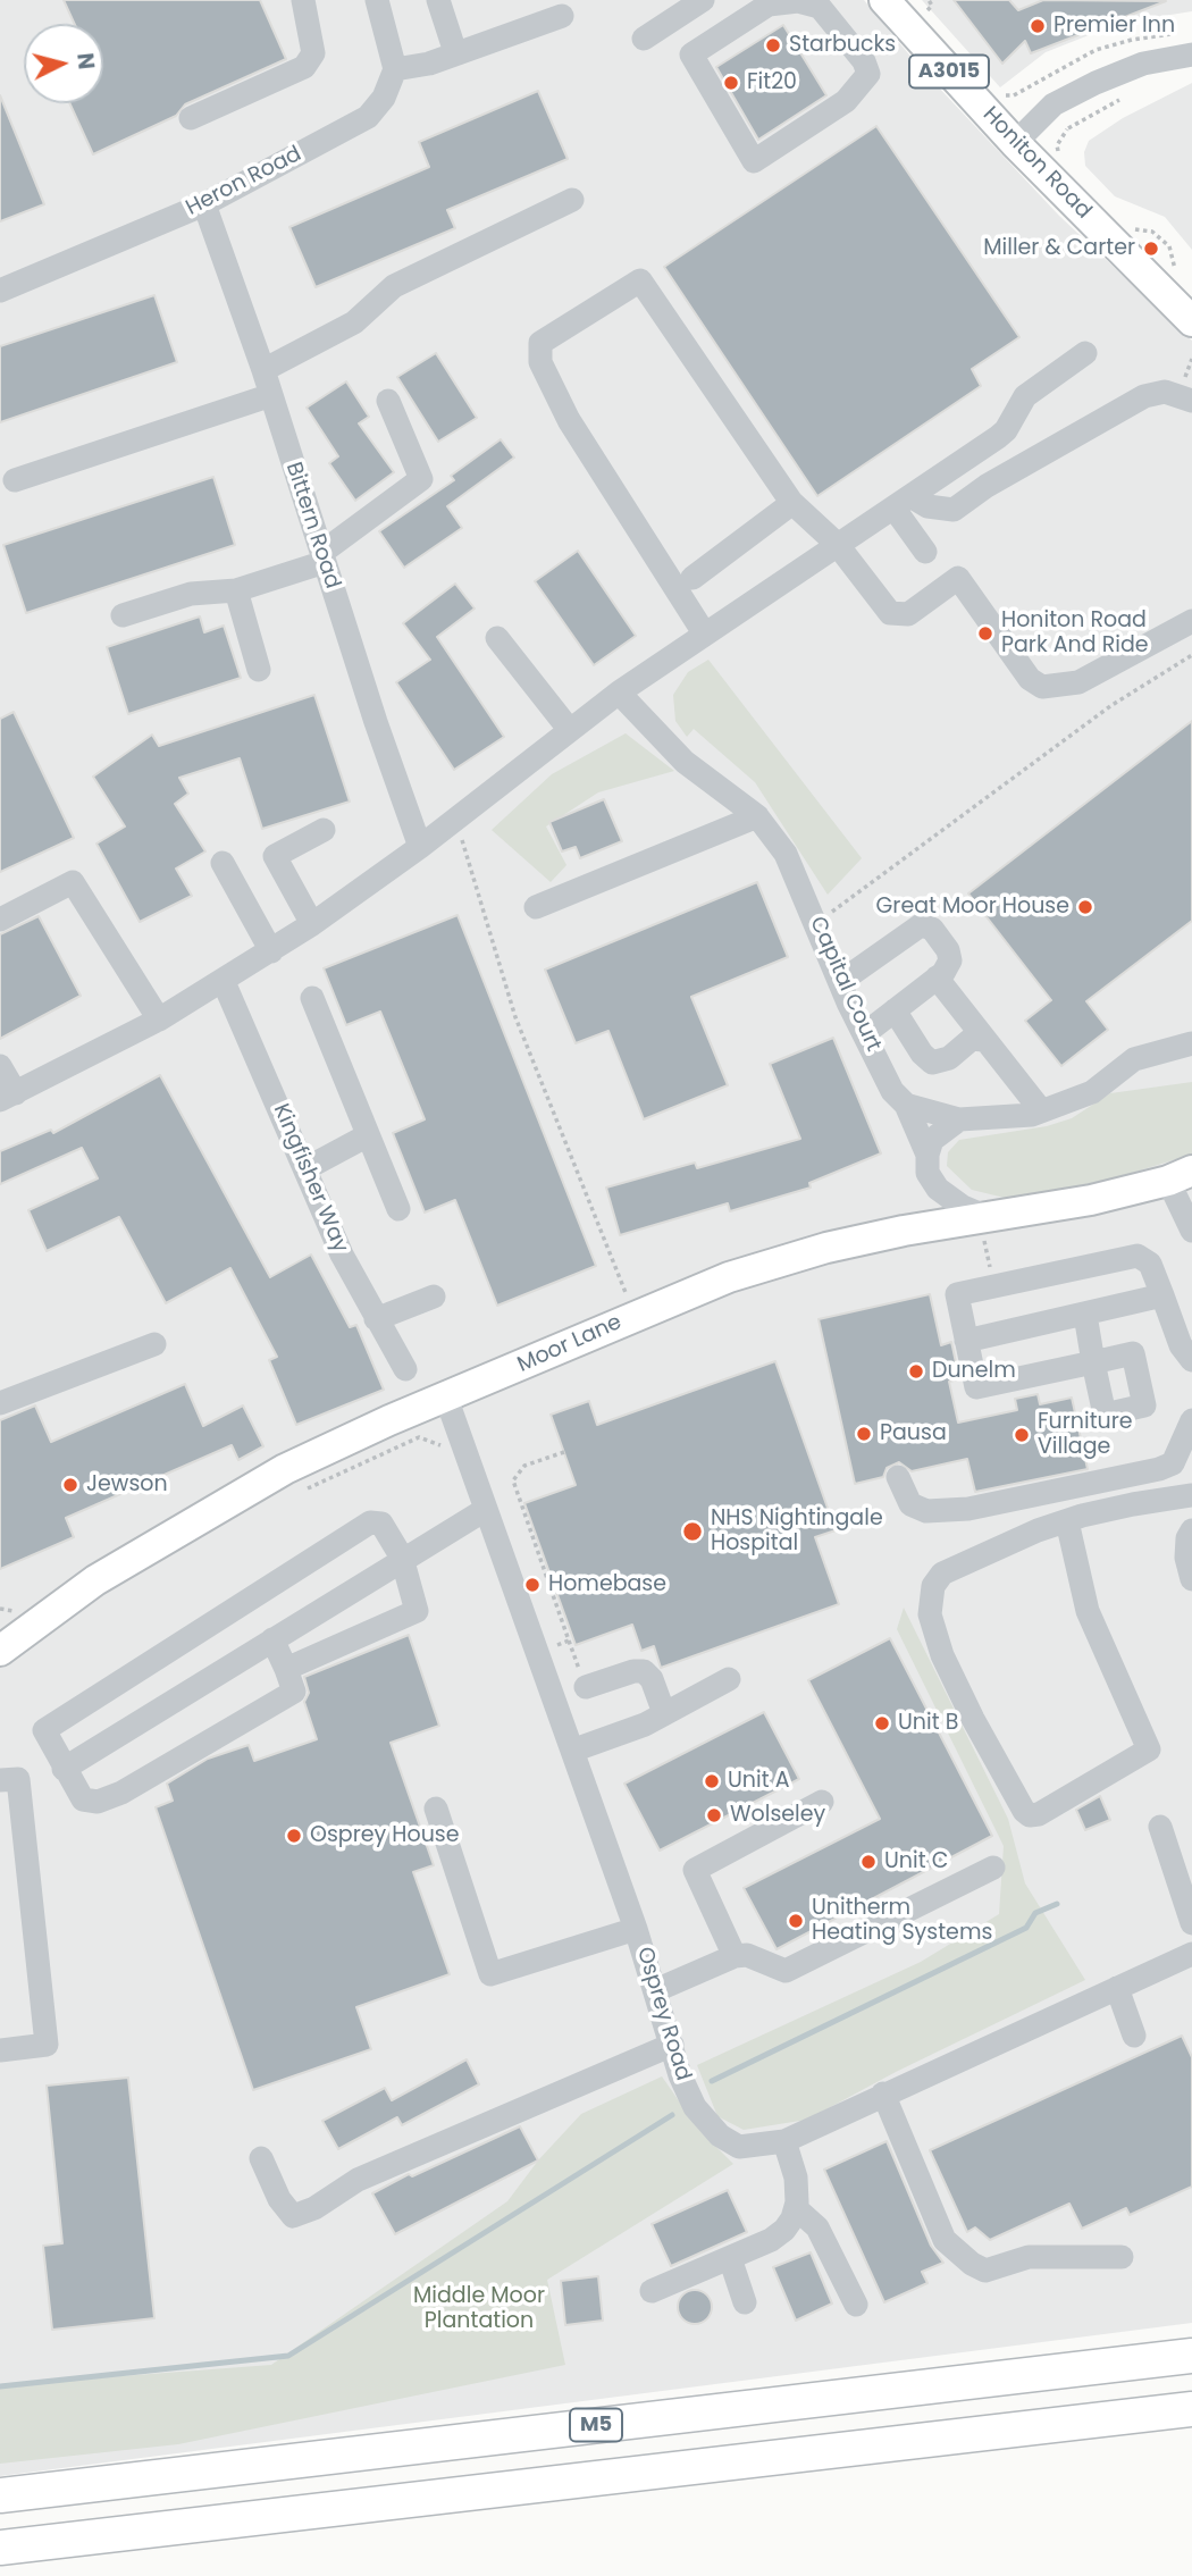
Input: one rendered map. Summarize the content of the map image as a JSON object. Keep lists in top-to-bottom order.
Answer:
{
  "streets": {
    "highway": ["M5"],
    "main road": ["A3015", "Honiton Road", "Moor Lane"],
    "street": [
      "Heron Road",
      "Bittern Road",
      "Capital Court",
      "Kingfisher Way",
      "Osprey Road"
    ]
  },
  "crossings": [
    ["Heron Road", "Bittern Road"],
    ["Capital Court", "Moor Lane"],
    ["Moor Lane", "Osprey Road"]
  ],
  "parks": ["Middle Moor Plantation"],
  "places": [
    "Premier Inn",
    "Starbucks",
    "Fit20",
    "Miller & Carter",
    "Honiton Road Park And Ride",
    "Great Moor House",
    "Dunelm",
    "Pausa",
    "Furniture Village",
    "Jewson",
    "NHS Nightingale Hospital",
    "Homebase",
    "Unit B",
    "Unit A",
    "Wolseley",
    "Osprey House",
    "Unit C",
    "Unitherm Heating Systems"
  ],
  "north": "right"
}
